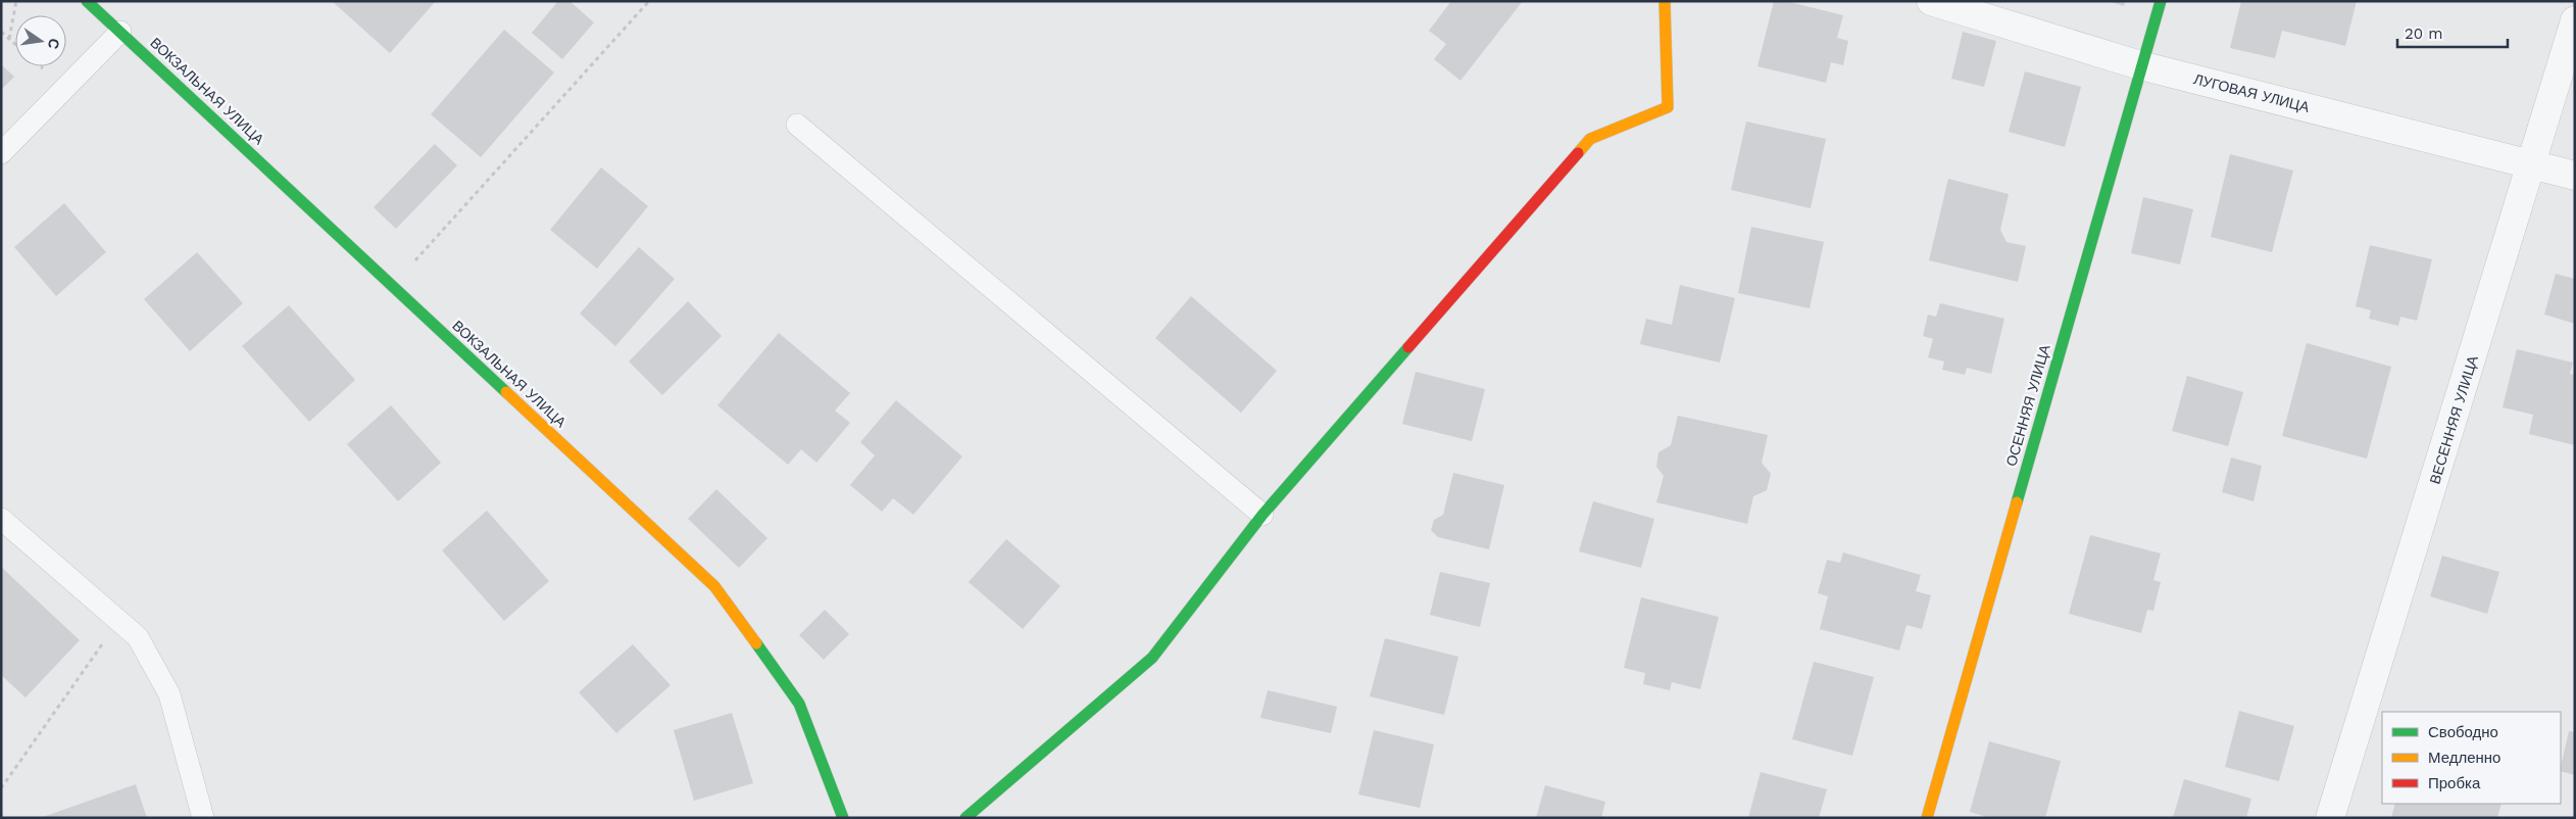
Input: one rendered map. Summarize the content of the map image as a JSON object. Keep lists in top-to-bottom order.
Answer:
{
  "streets": {
    "street": [
      "ВОКЗАЛЬНАЯ УЛИЦА",
      "ЛУГОВАЯ УЛИЦА",
      "ОСЕННЯЯ УЛИЦА",
      "ВЕСЕННЯЯ УЛИЦА"
    ]
  },
  "crossings": [
    ["ЛУГОВАЯ УЛИЦА", "ОСЕННЯЯ УЛИЦА"],
    ["ЛУГОВАЯ УЛИЦА", "ВЕСЕННЯЯ УЛИЦА"]
  ],
  "legend": ["Свободно", "Медленно", "Пробка"],
  "scale_bar": "20 m",
  "north": "right"
}
